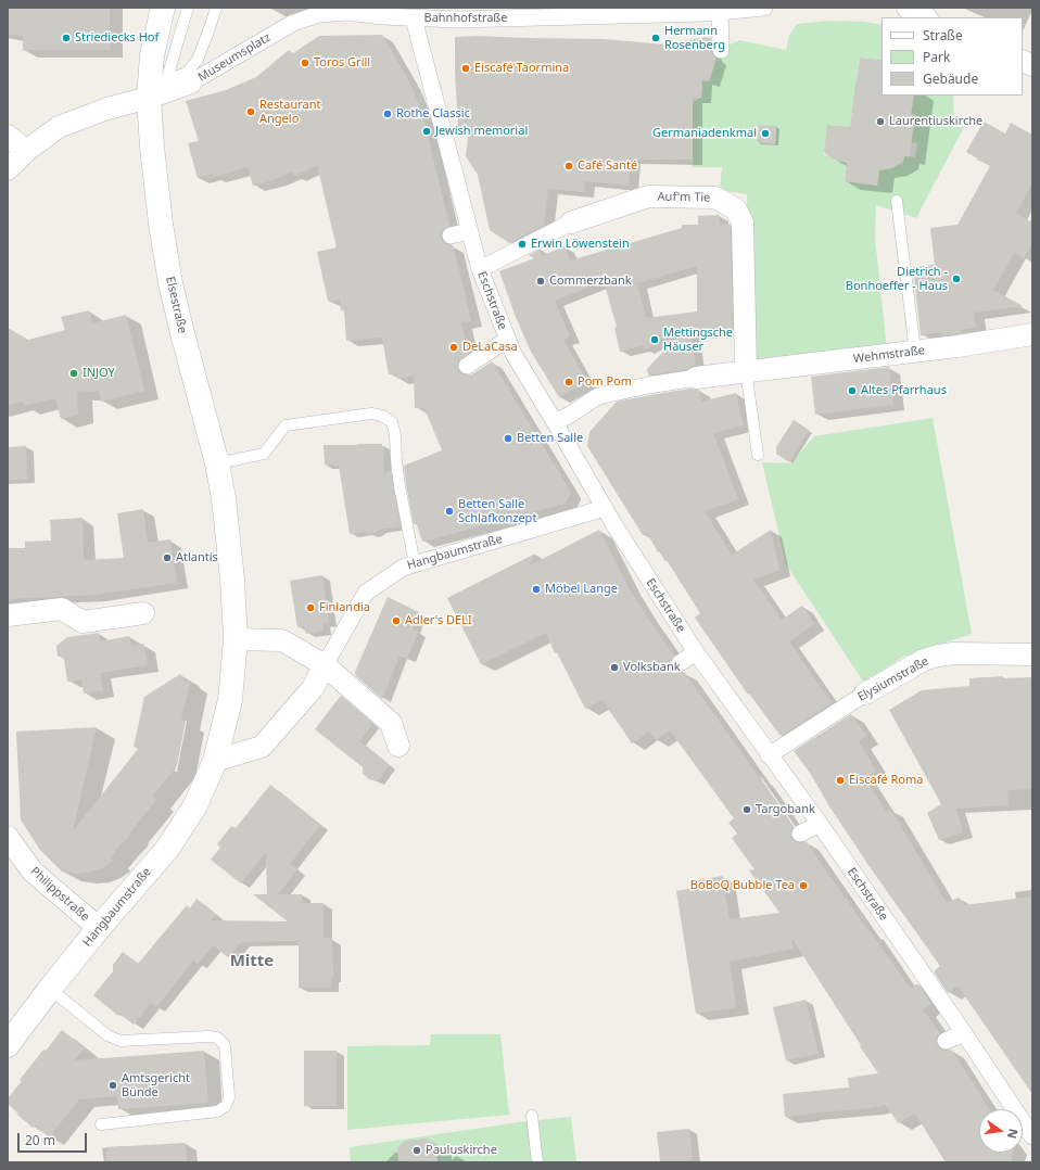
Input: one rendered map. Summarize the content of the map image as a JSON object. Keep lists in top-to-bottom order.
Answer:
{
  "streets": {
    "street": [
      "Bahnhofstraße",
      "Museumsplatz",
      "Auf'm Tie",
      "Eschstraße",
      "Elsestraße",
      "Wehmstraße",
      "Hangbaumstraße",
      "Elysiumstraße",
      "Philippstraße"
    ]
  },
  "crossings": [
    ["Bahnhofstraße", "Museumsplatz"],
    ["Bahnhofstraße", "Eschstraße"],
    ["Museumsplatz", "Elsestraße"],
    ["Auf'm Tie", "Eschstraße"],
    ["Auf'm Tie", "Wehmstraße"],
    ["Eschstraße", "Wehmstraße"],
    ["Eschstraße", "Hangbaumstraße"],
    ["Eschstraße", "Elysiumstraße"],
    ["Elsestraße", "Hangbaumstraße"],
    ["Hangbaumstraße", "Philippstraße"]
  ],
  "districts": ["Mitte"],
  "places": [
    "Striediecks Hof",
    "Hermann Rosenberg",
    "Toros Grill",
    "Eiscafé Taormina",
    "Restaurant Angelo",
    "Rothe Classic",
    "Laurentiuskirche",
    "Jewish memorial",
    "Germaniadenkmal",
    "Café Santé",
    "Erwin Löwenstein",
    "Dietrich - Bonhoeffer - Haus",
    "Commerzbank",
    "Mettingsche Häuser",
    "DeLaCasa",
    "INJOY",
    "Pom Pom",
    "Altes Pfarrhaus",
    "Betten Salle",
    "Betten Salle Schlafkonzept",
    "Atlantis",
    "Möbel Lange",
    "Finlandia",
    "Adler's DELI",
    "Volksbank",
    "Eiscafé Roma",
    "Targobank",
    "BoBoQ Bubble Tea",
    "Amtsgericht Bünde",
    "Pauluskirche"
  ],
  "legend": ["Straße", "Park", "Gebäude"],
  "scale_bar": "20 m",
  "north": "right"
}
